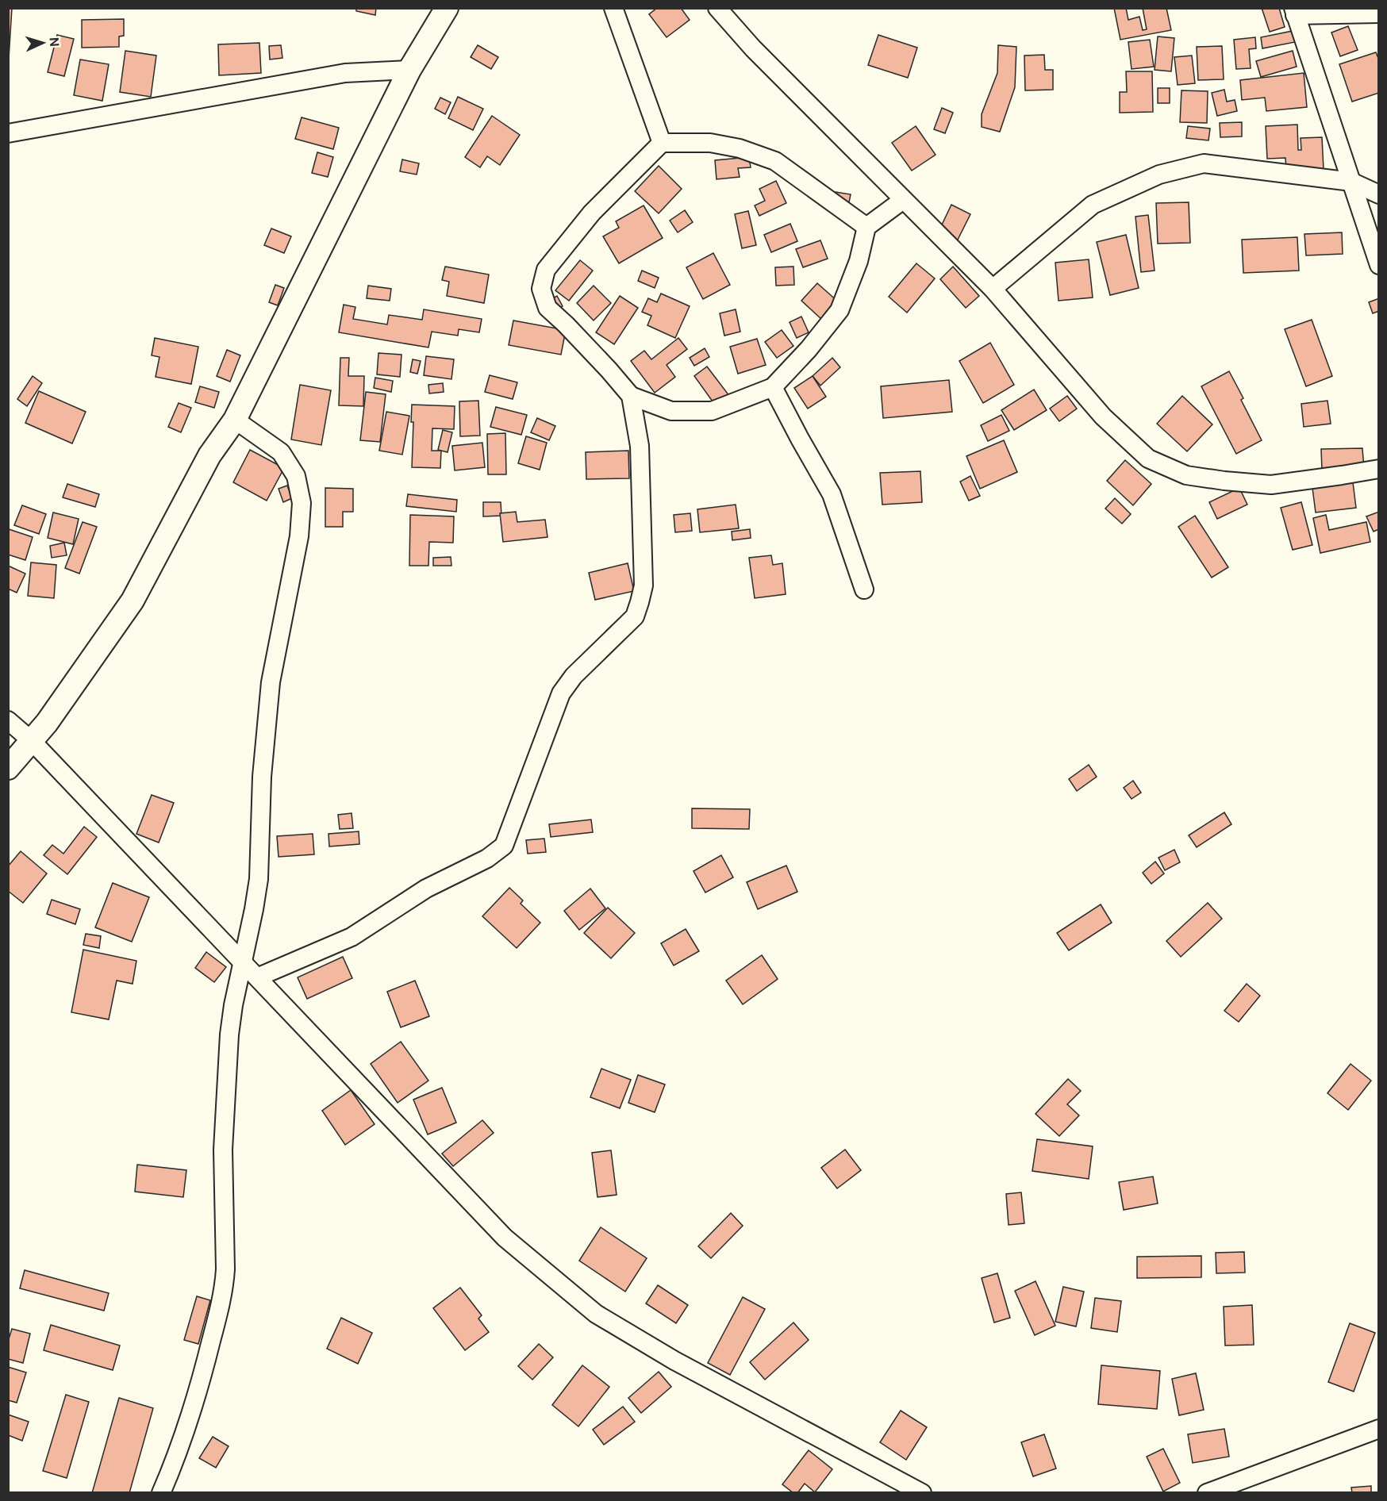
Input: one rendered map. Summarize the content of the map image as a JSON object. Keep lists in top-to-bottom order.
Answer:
{
  "north": "right"
}
